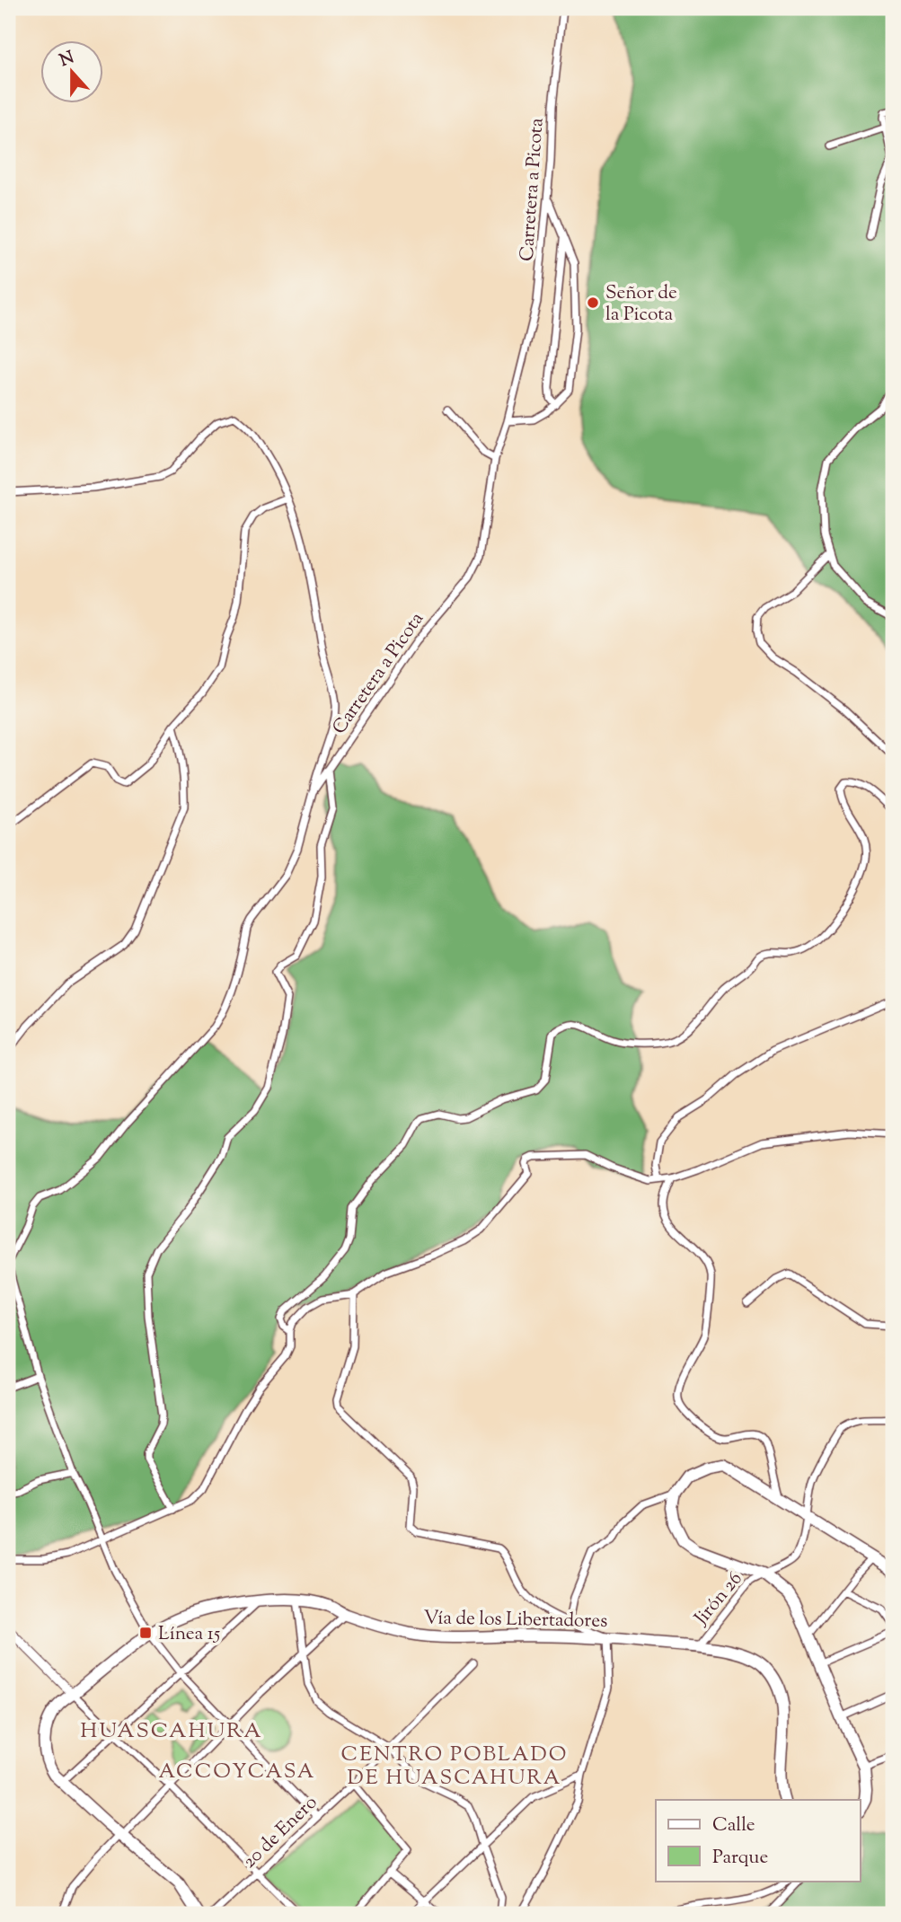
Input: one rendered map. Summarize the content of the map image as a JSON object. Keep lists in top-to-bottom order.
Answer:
{
  "streets": {
    "highway": ["Vía de los Libertadores"],
    "street": ["Carretera a Picota", "Jirón 26", "20 de Enero"]
  },
  "crossings": [
    ["Jirón 26", "Vía de los Libertadores"]
  ],
  "districts": ["HUASCAHURA", "CENTRO POBLADO DE HUASCAHURA", "ACCOYCASA"],
  "places": {
    "other": ["Señor de la Picota"],
    "transit": ["Línea 15"]
  },
  "legend": ["Calle", "Parque"],
  "north": "top"
}
